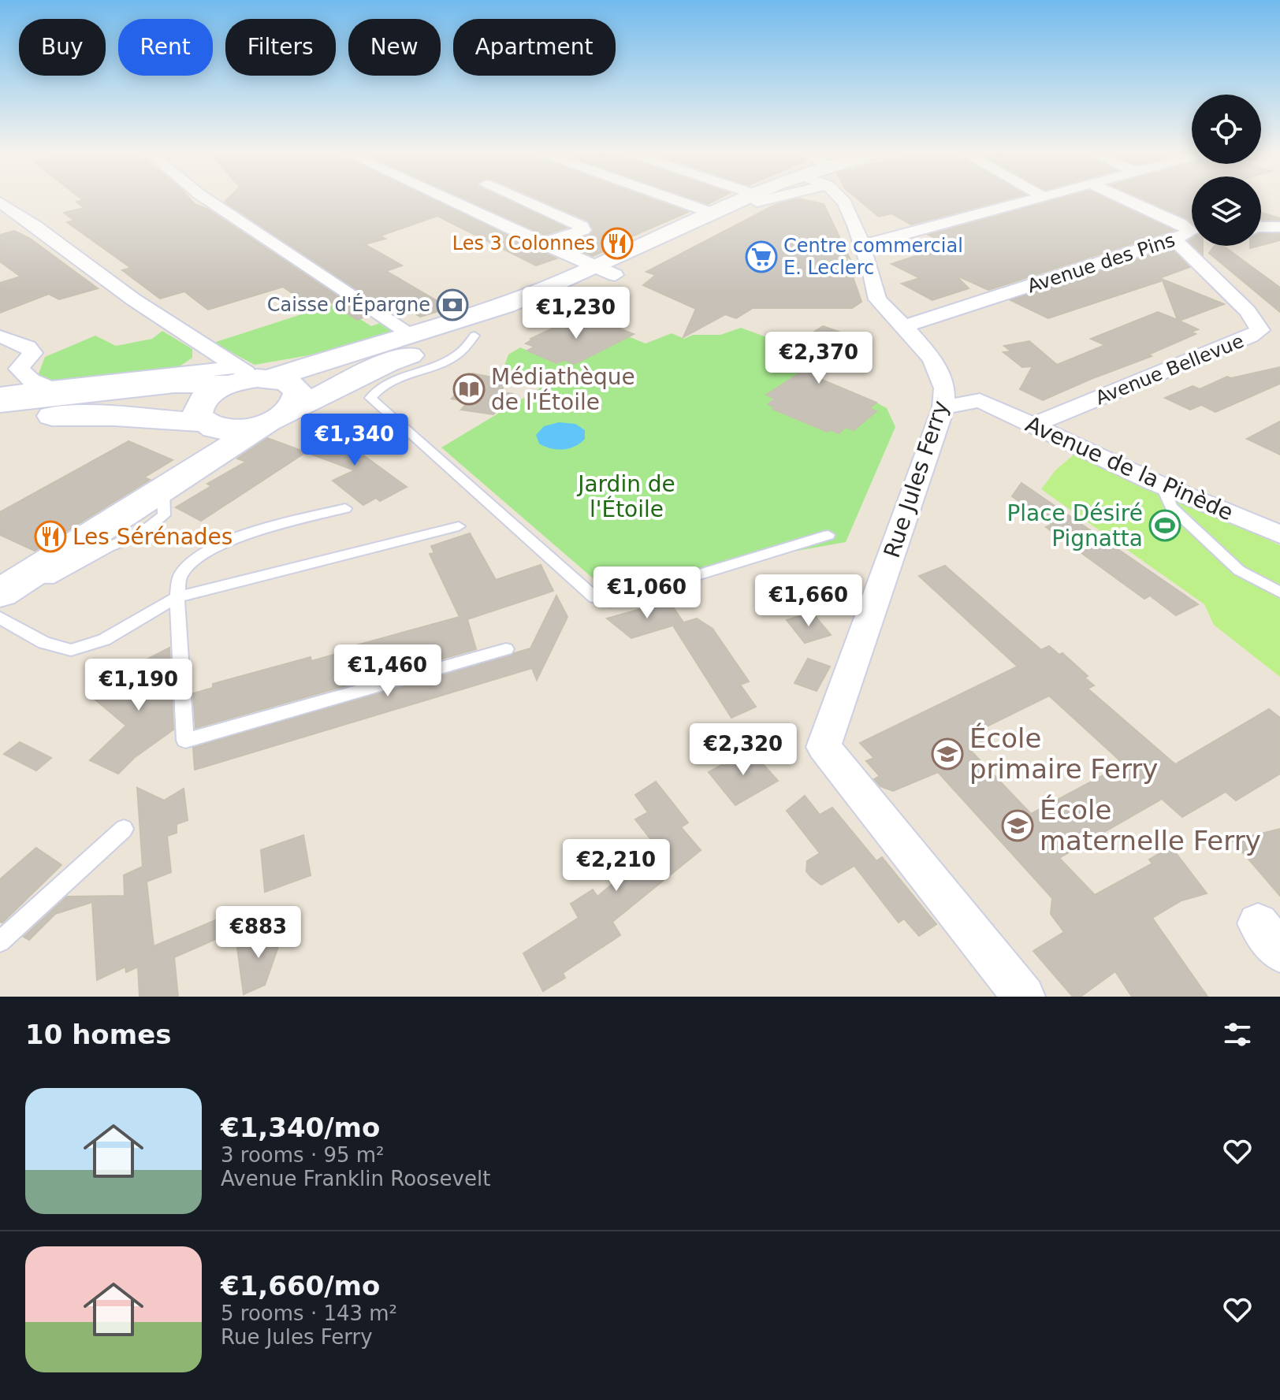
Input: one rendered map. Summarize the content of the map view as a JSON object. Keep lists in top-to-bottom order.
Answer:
{
  "streets": {
    "street": [
      "Avenue des Pins",
      "Avenue Bellevue",
      "Avenue de la Pinède",
      "Rue Jules Ferry"
    ]
  },
  "crossings": [
    ["Avenue des Pins", "Avenue Bellevue"],
    ["Avenue des Pins", "Rue Jules Ferry"],
    ["Avenue Bellevue", "Avenue de la Pinède"],
    ["Avenue de la Pinède", "Rue Jules Ferry"]
  ],
  "parks": ["Jardin de l'Étoile"],
  "places": {
    "restaurant": ["Les 3 Colonnes", "Les Sérénades"],
    "supermarket": ["Centre commercial E. Leclerc"],
    "bank": ["Caisse d'Épargne"],
    "library": ["Médiathèque de l'Étoile"],
    "sports": ["Place Désiré Pignatta"],
    "school or university": ["École primaire Ferry", "École maternelle Ferry"]
  },
  "page": {
    "chip": [
      "Buy",
      "Rent",
      "Filters",
      "New",
      "Apartment"
    ],
    "price": [
      "€1,230",
      "€2,370",
      "€1,340",
      "€1,060",
      "€1,660",
      "€1,460",
      "€1,190",
      "€2,320",
      "€2,210",
      "€883"
    ],
    "heading": "10 homes",
    "list": [
      {
        "name": "€1,340/mo",
        "note": "3 rooms · 95 m² · Avenue Franklin Roosevelt"
      },
      {
        "name": "€1,660/mo",
        "note": "5 rooms · 143 m² · Rue Jules Ferry"
      }
    ]
  }
}
